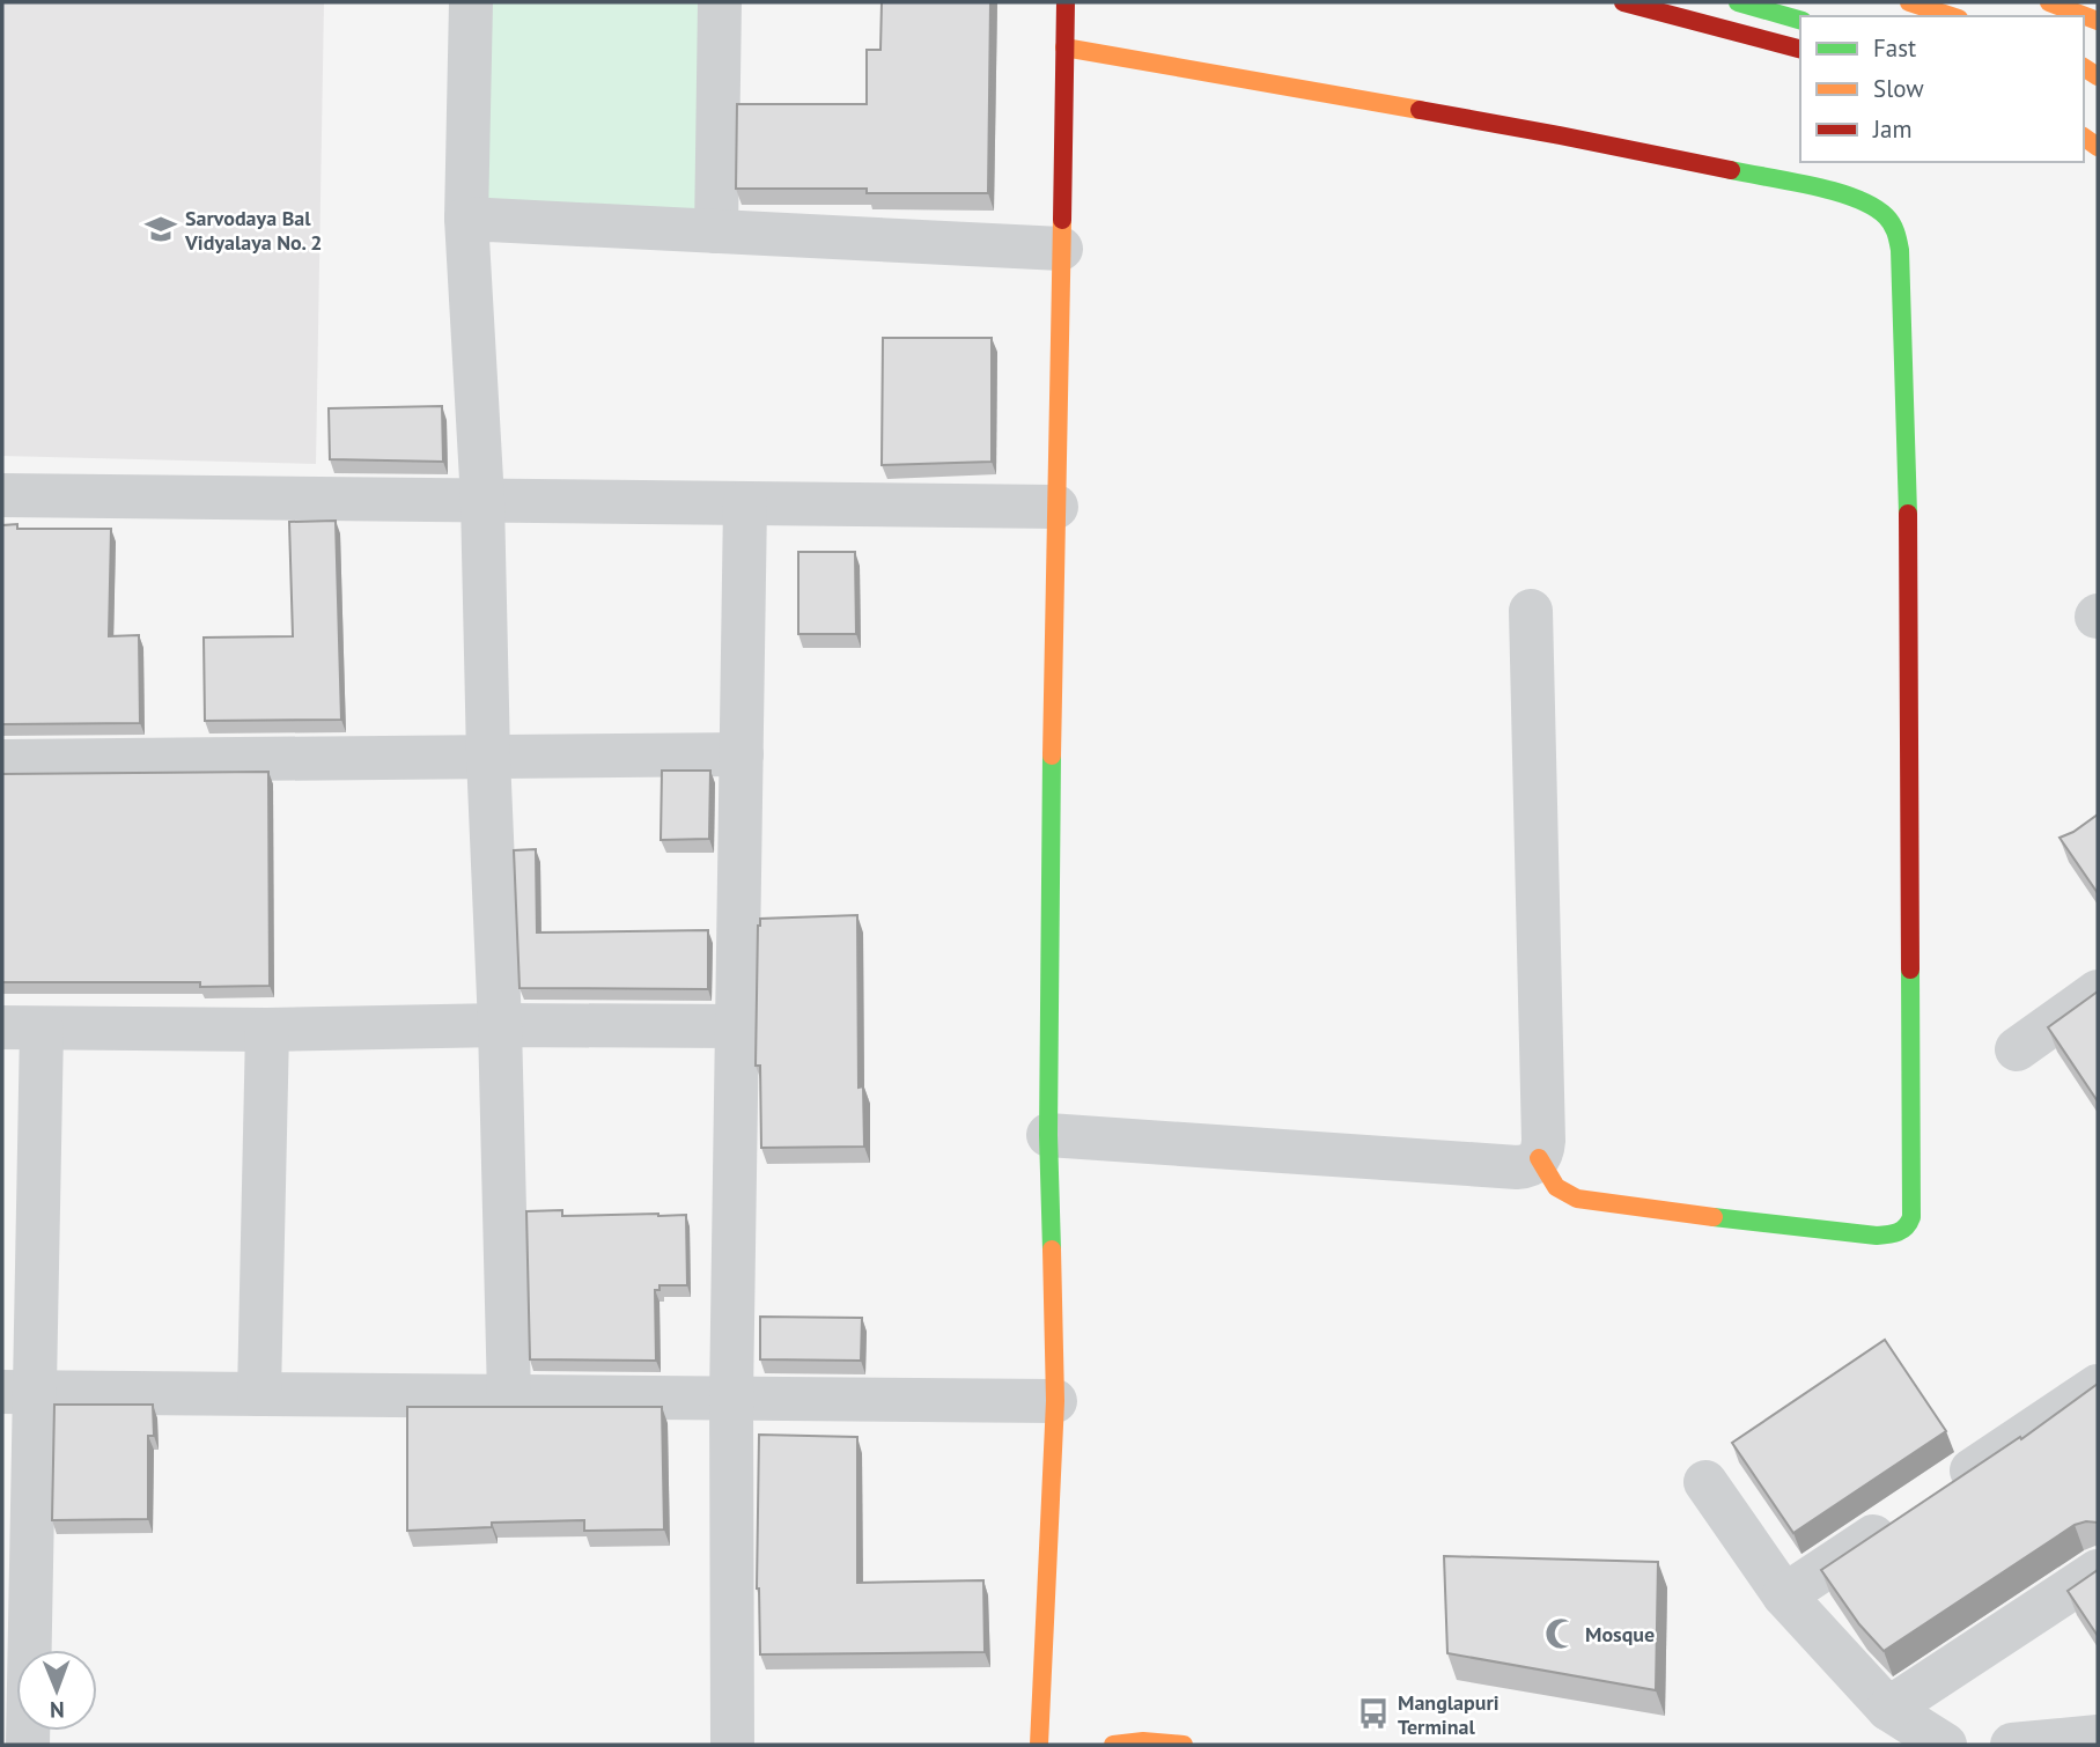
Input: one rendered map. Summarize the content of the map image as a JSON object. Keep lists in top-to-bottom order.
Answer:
{
  "places": {
    "school or university": ["Sarvodaya Bal Vidyalaya No. 2"],
    "mosque": ["Mosque"],
    "bus stop": ["Manglapuri Terminal"]
  },
  "legend": ["Fast", "Slow", "Jam"],
  "north": "bottom"
}
